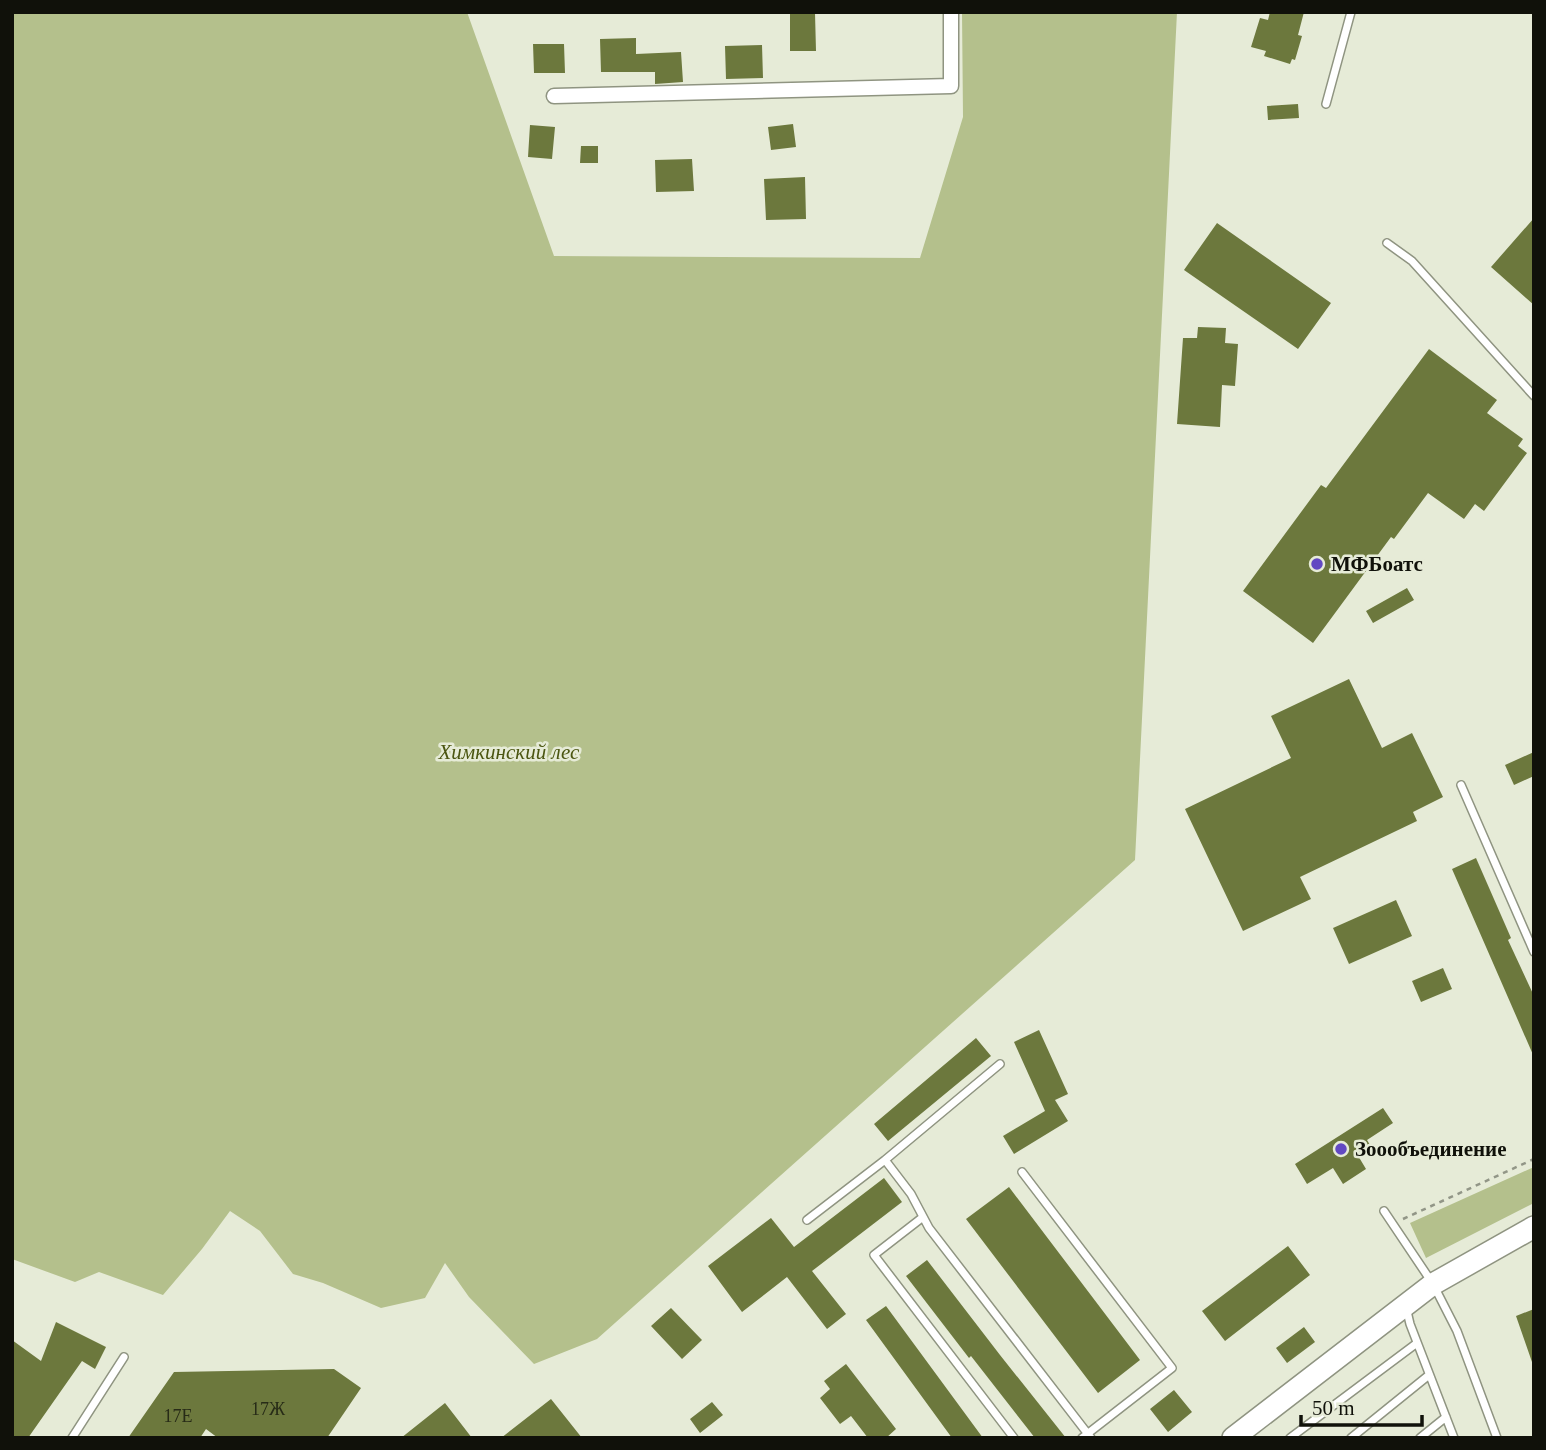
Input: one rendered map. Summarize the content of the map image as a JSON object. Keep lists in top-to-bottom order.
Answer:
{
  "parks": ["Химкинский лес"],
  "places": ["МФБоатс", "Зоообъединение"],
  "house_numbers": ["17Ж", "17Е"],
  "scale_bar": "50 m"
}
